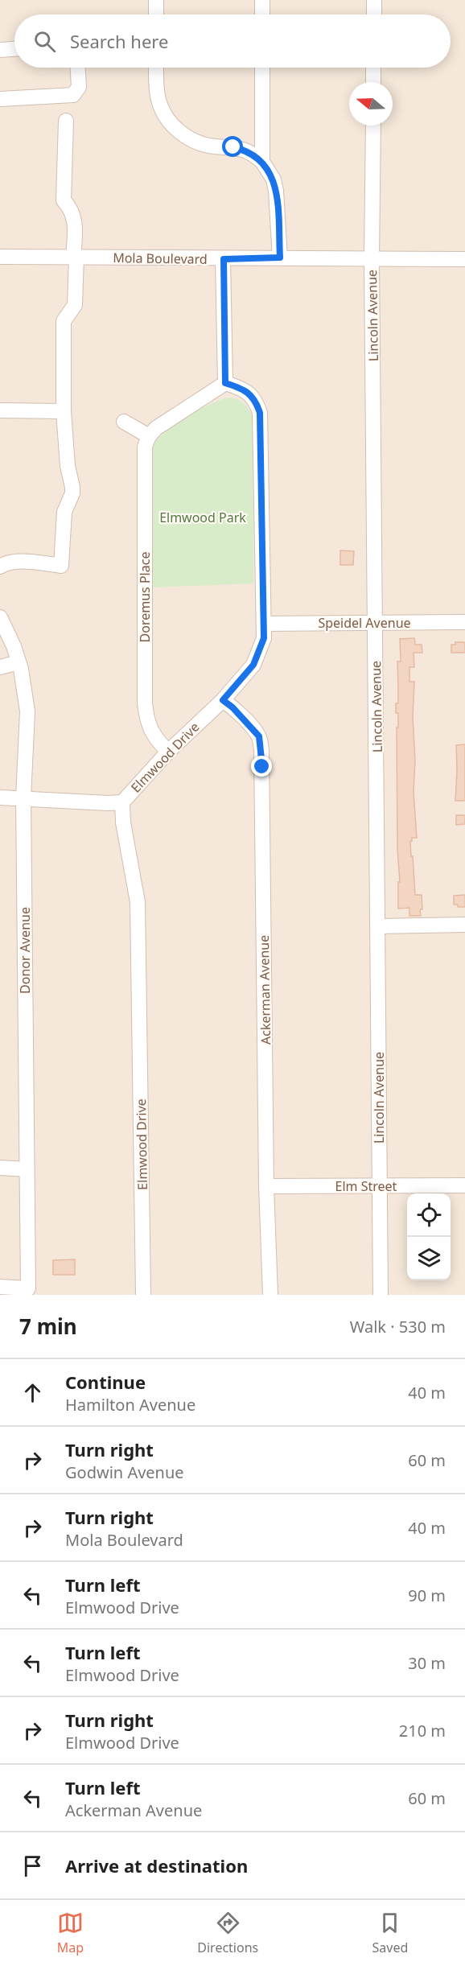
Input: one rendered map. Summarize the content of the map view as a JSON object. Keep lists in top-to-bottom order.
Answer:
{
  "streets": {
    "street": [
      "Mola Boulevard",
      "Lincoln Avenue",
      "Doremus Place",
      "Speidel Avenue",
      "Elmwood Drive",
      "Donor Avenue",
      "Ackerman Avenue",
      "Elm Street"
    ]
  },
  "crossings": [
    ["Mola Boulevard", "Lincoln Avenue"],
    ["Lincoln Avenue", "Speidel Avenue"],
    ["Lincoln Avenue", "Elm Street"],
    ["Doremus Place", "Elmwood Drive"],
    ["Speidel Avenue", "Elmwood Drive"],
    ["Elmwood Drive", "Ackerman Avenue"],
    ["Ackerman Avenue", "Elm Street"]
  ],
  "parks": ["Elmwood Park"],
  "north": "left",
  "page": {
    "search": "Search here",
    "heading": ["7 min", "Walk · 530 m"],
    "list": [
      ["Continue", "Hamilton Avenue", "40 m"],
      ["Turn right", "Godwin Avenue", "60 m"],
      ["Turn right", "Mola Boulevard", "40 m"],
      ["Turn left", "Elmwood Drive", "90 m"],
      ["Turn left", "Elmwood Drive", "30 m"],
      ["Turn right", "Elmwood Drive", "210 m"],
      ["Turn left", "Ackerman Avenue", "60 m"],
      "Arrive at destination"
    ],
    "nav": ["Map", "Directions", "Saved"]
  }
}
